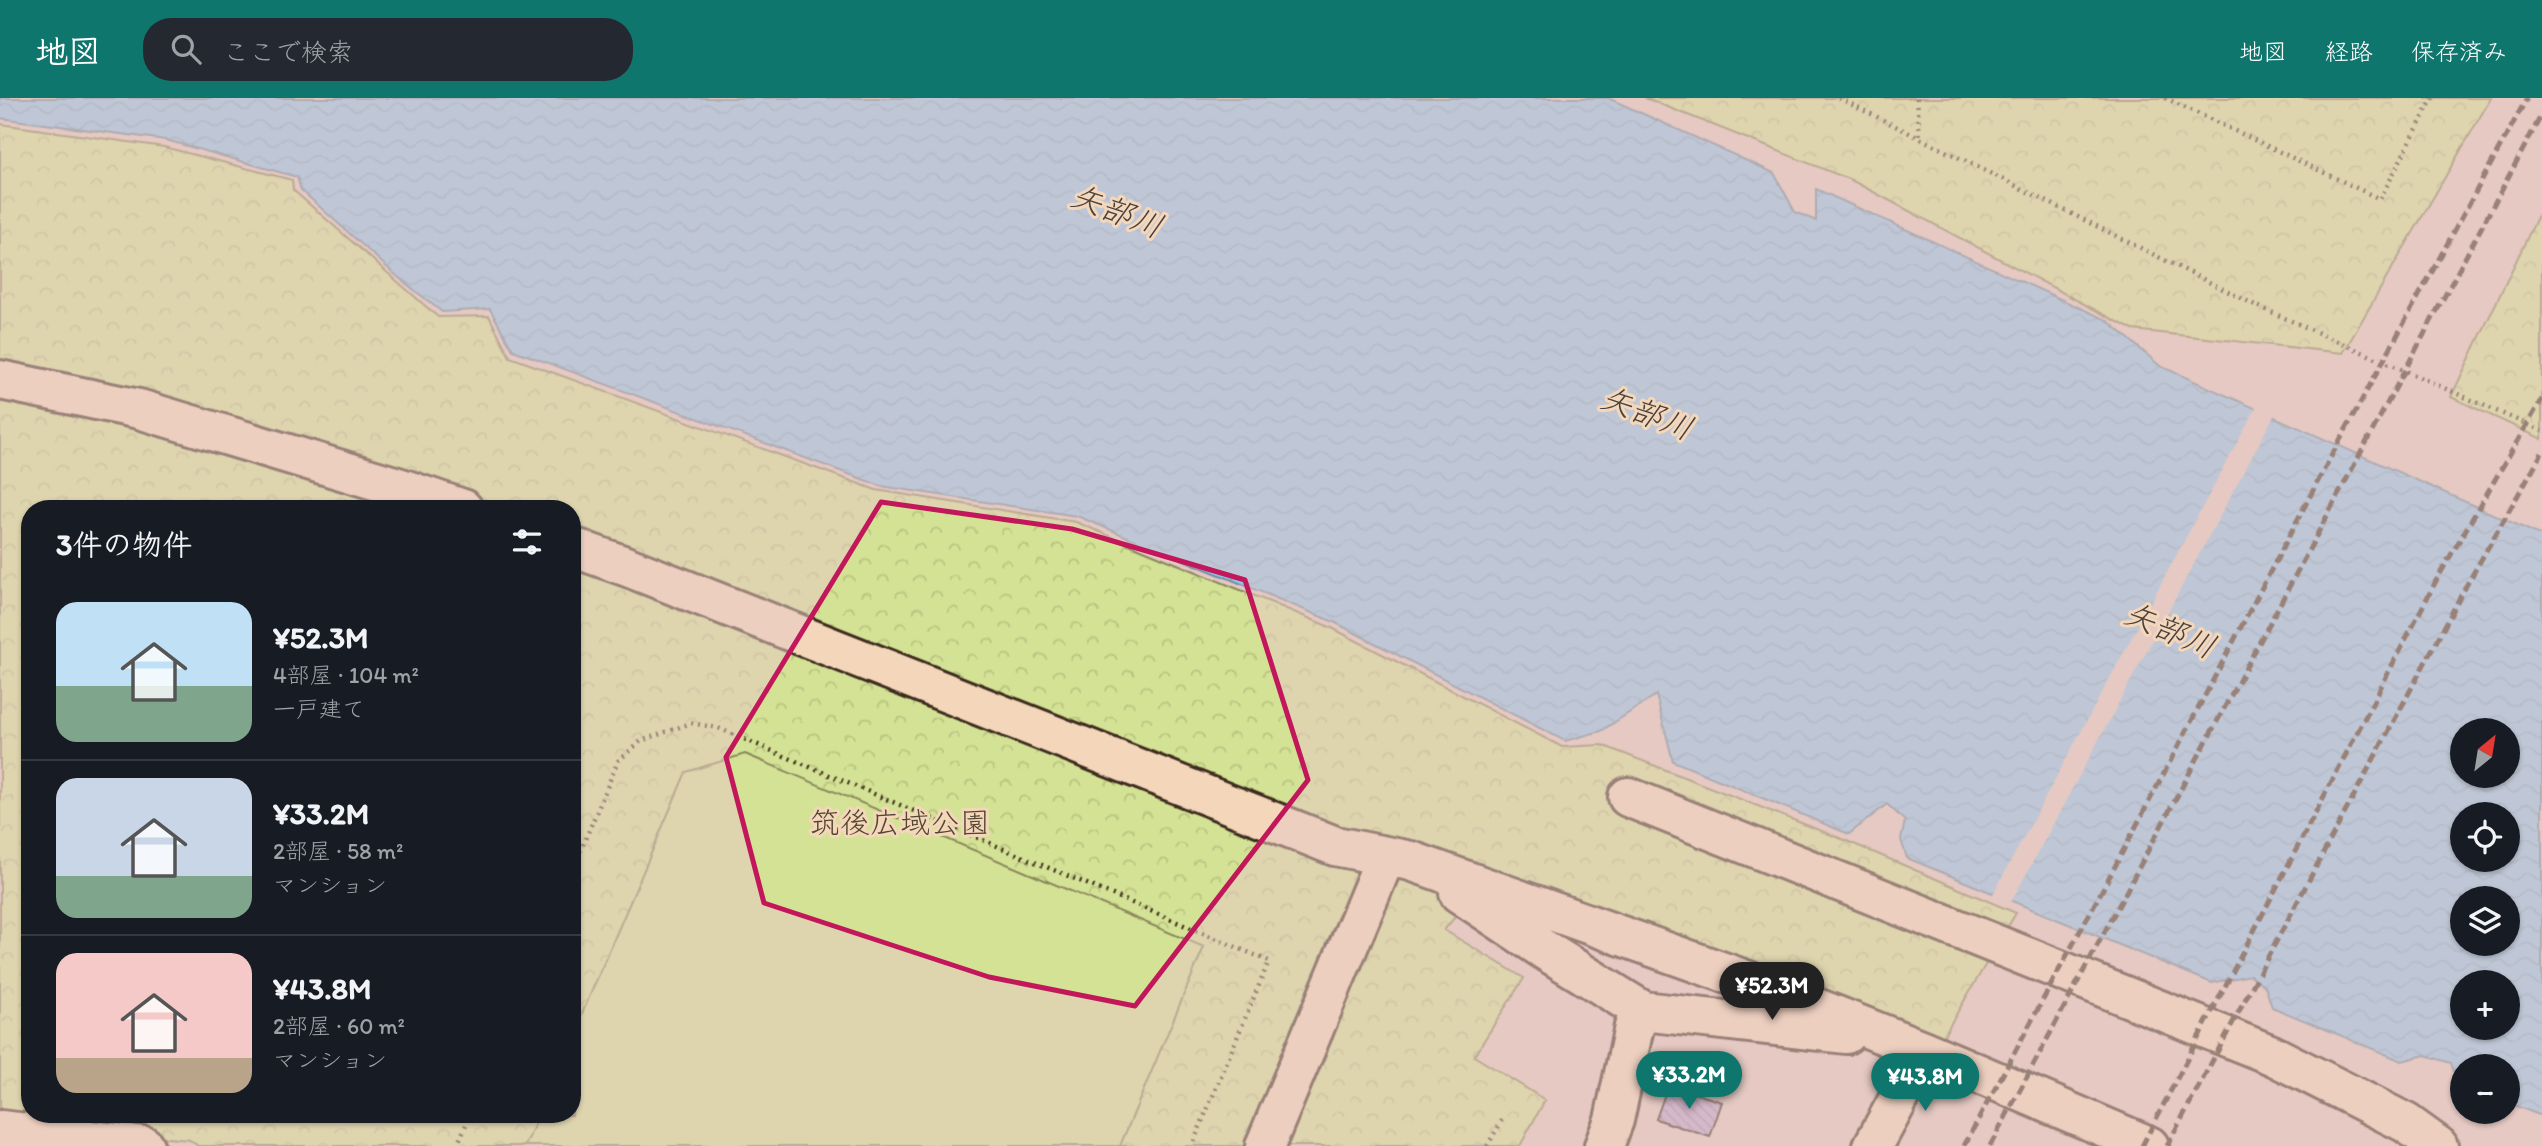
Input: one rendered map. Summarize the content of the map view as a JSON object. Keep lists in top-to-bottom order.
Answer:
{
  "water": ["矢部川"],
  "parks": ["筑後広域公園"],
  "north": "top right",
  "page": {
    "header": "地図",
    "search": "ここで検索",
    "nav": ["地図", "経路", "保存済み"],
    "heading": "3件の物件",
    "list": [
      {
        "name": "¥52.3M",
        "note": "4部屋 · 104 m² · 一戸建て"
      },
      {
        "name": "¥33.2M",
        "note": "2部屋 · 58 m² · マンション"
      },
      {
        "name": "¥43.8M",
        "note": "2部屋 · 60 m² · マンション"
      }
    ],
    "map_buttons": ["+", "−"],
    "price": ["¥52.3M", "¥33.2M", "¥43.8M"]
  }
}
